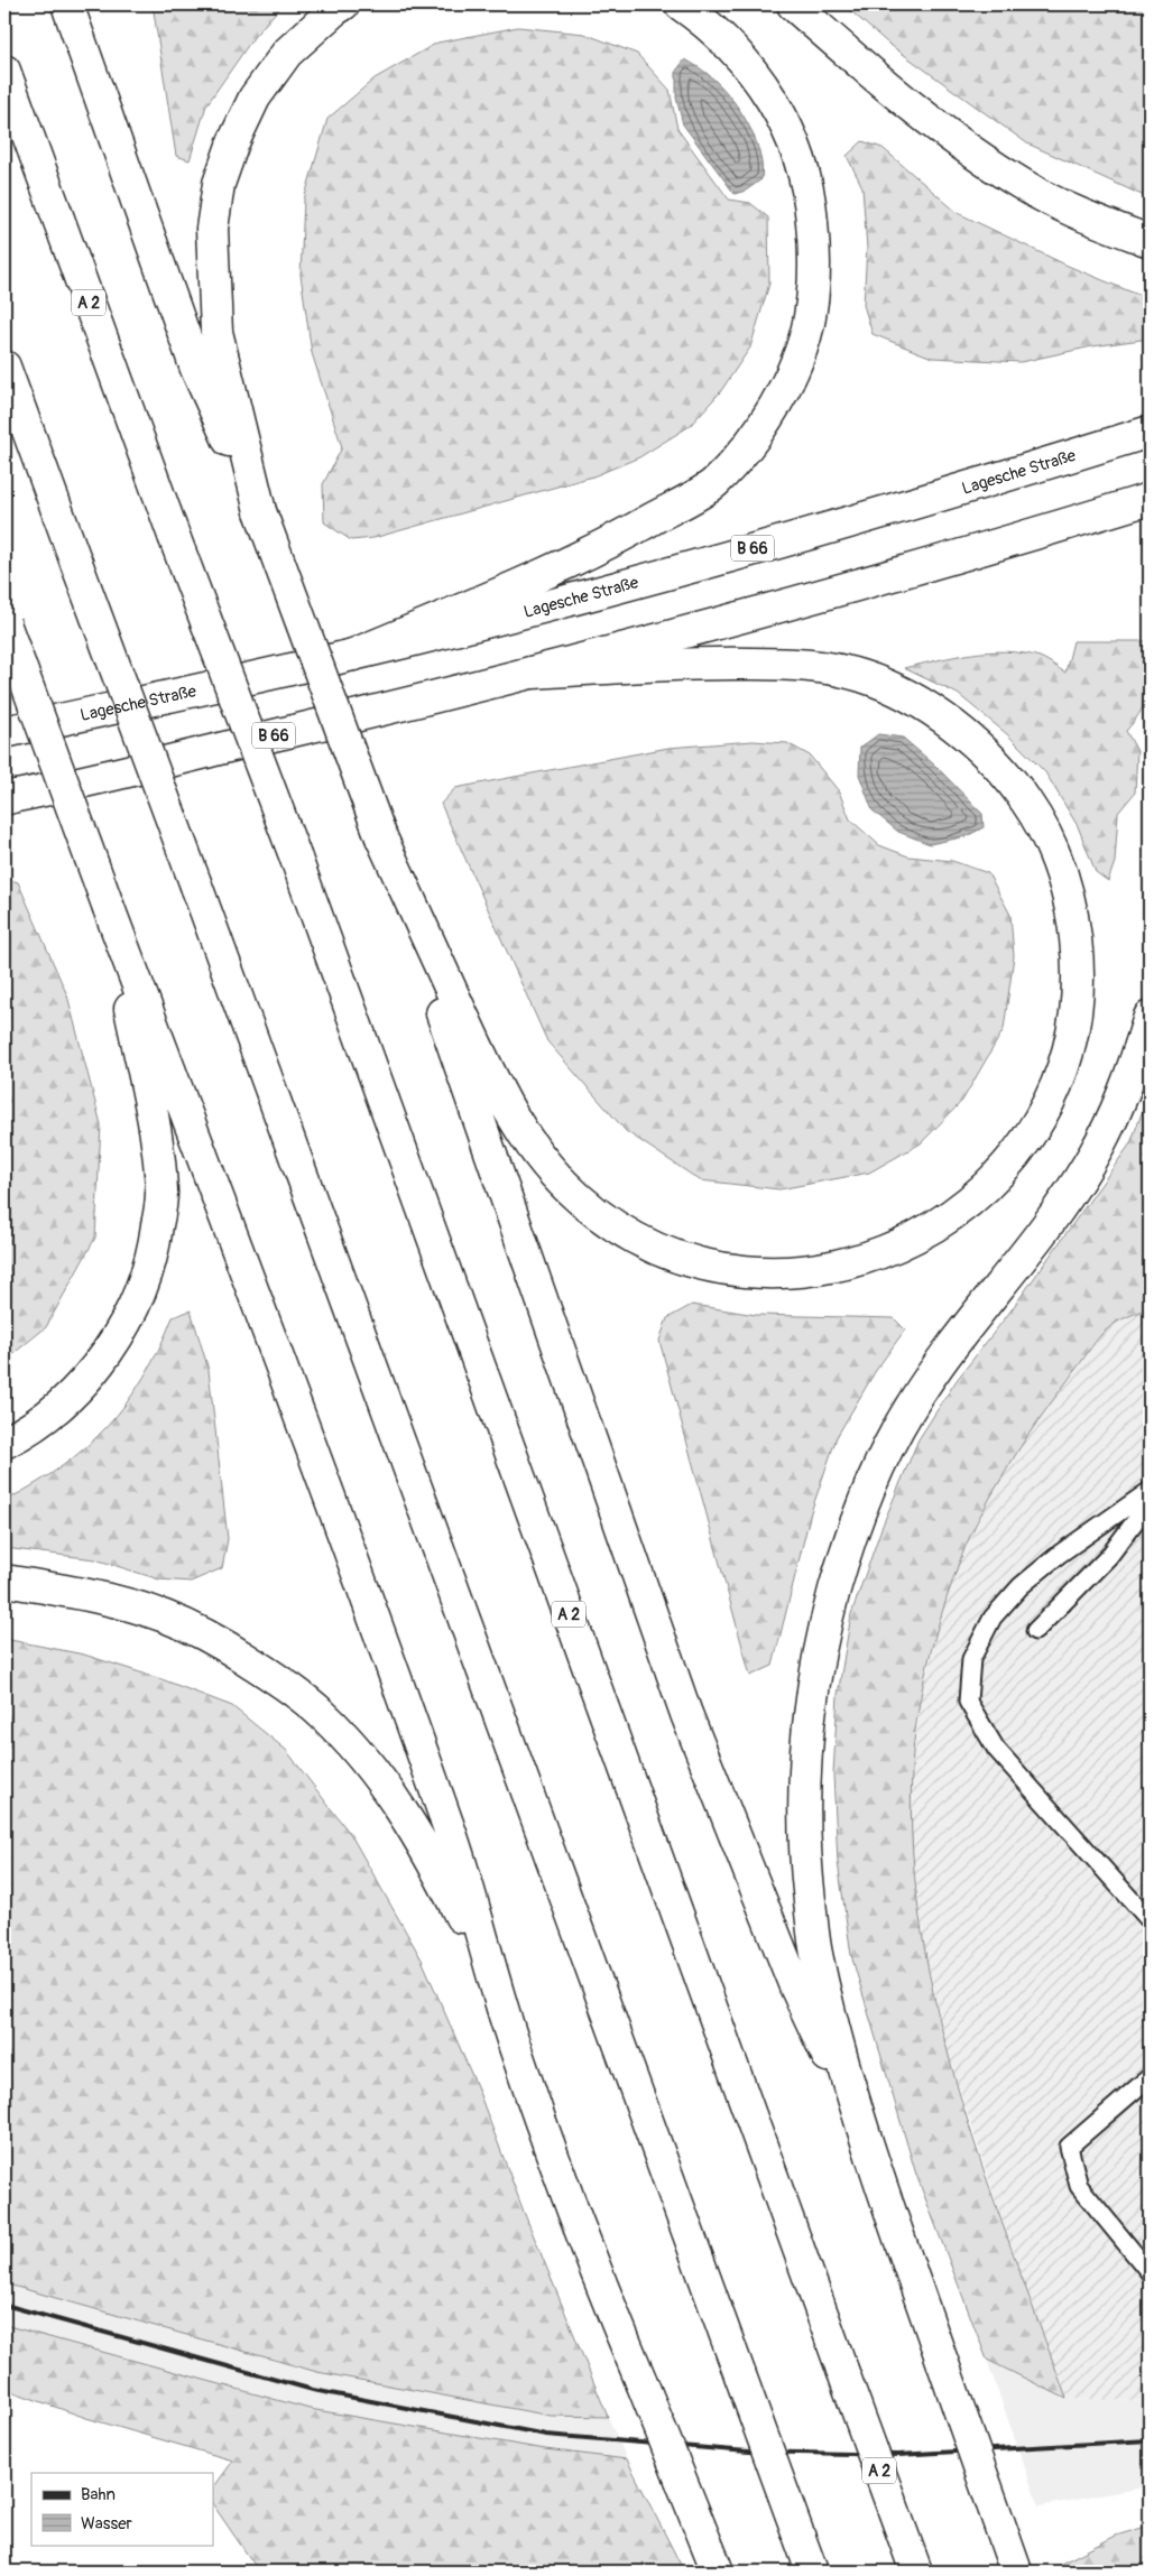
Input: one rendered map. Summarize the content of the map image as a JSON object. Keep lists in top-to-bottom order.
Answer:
{
  "streets": {
    "highway": ["A 2", "Lagesche Straße", "B 66"]
  },
  "legend": ["Bahn", "Wasser"]
}
